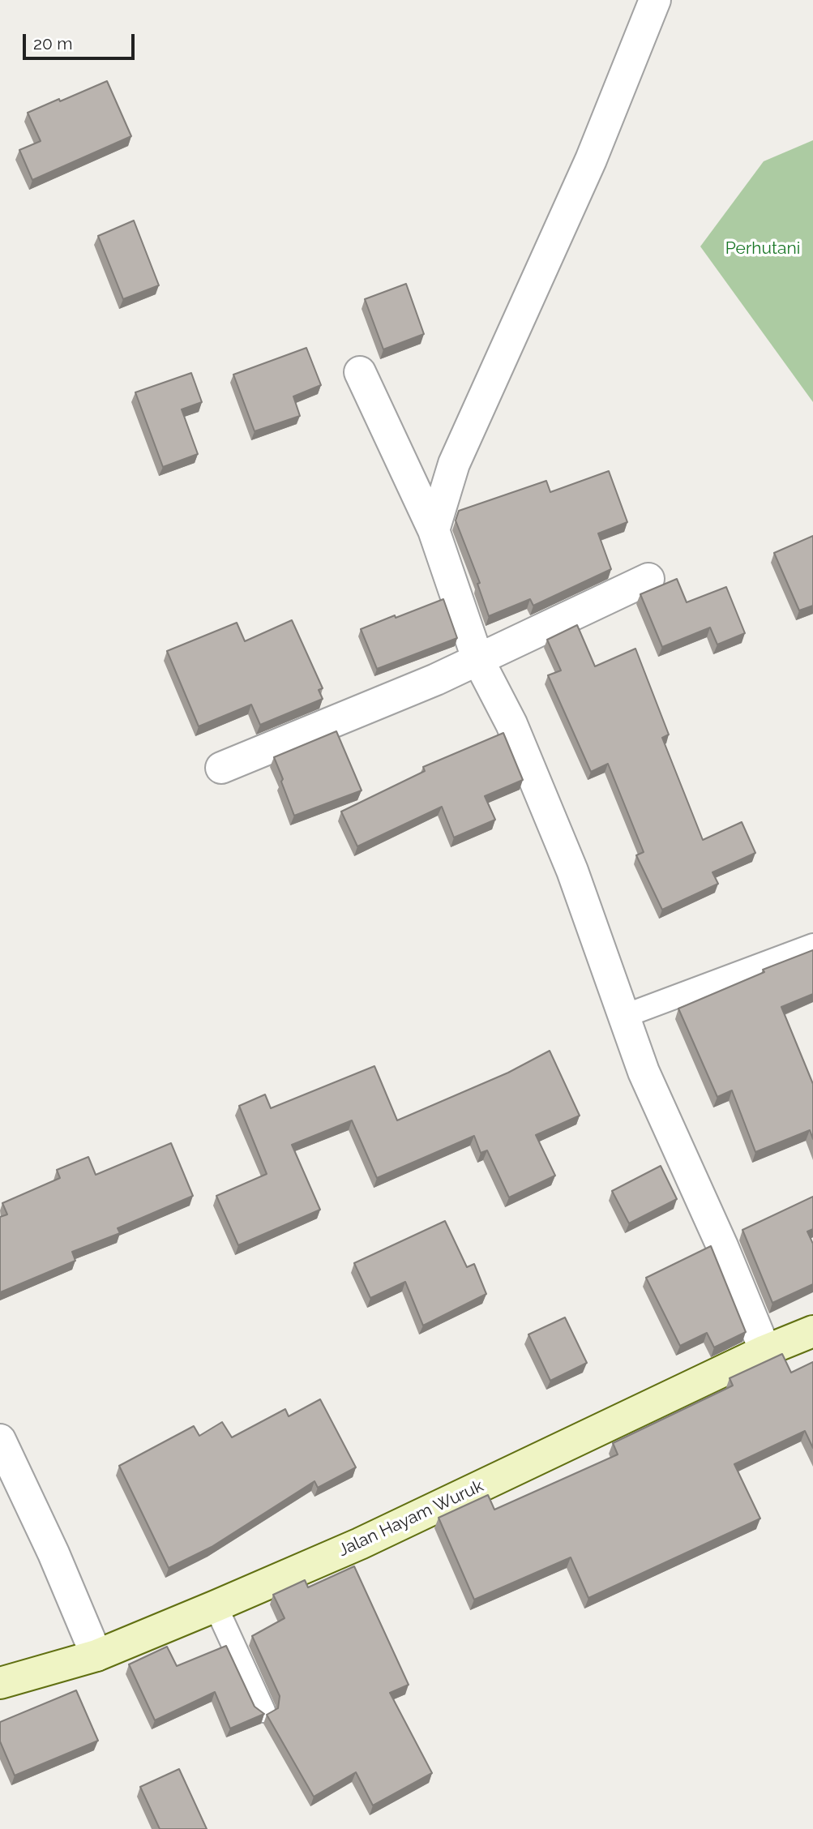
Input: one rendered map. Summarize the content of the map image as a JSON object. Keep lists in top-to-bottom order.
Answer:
{
  "streets": {
    "street": ["Jalan Hayam Wuruk"]
  },
  "parks": ["Perhutani"],
  "scale_bar": "20 m"
}
